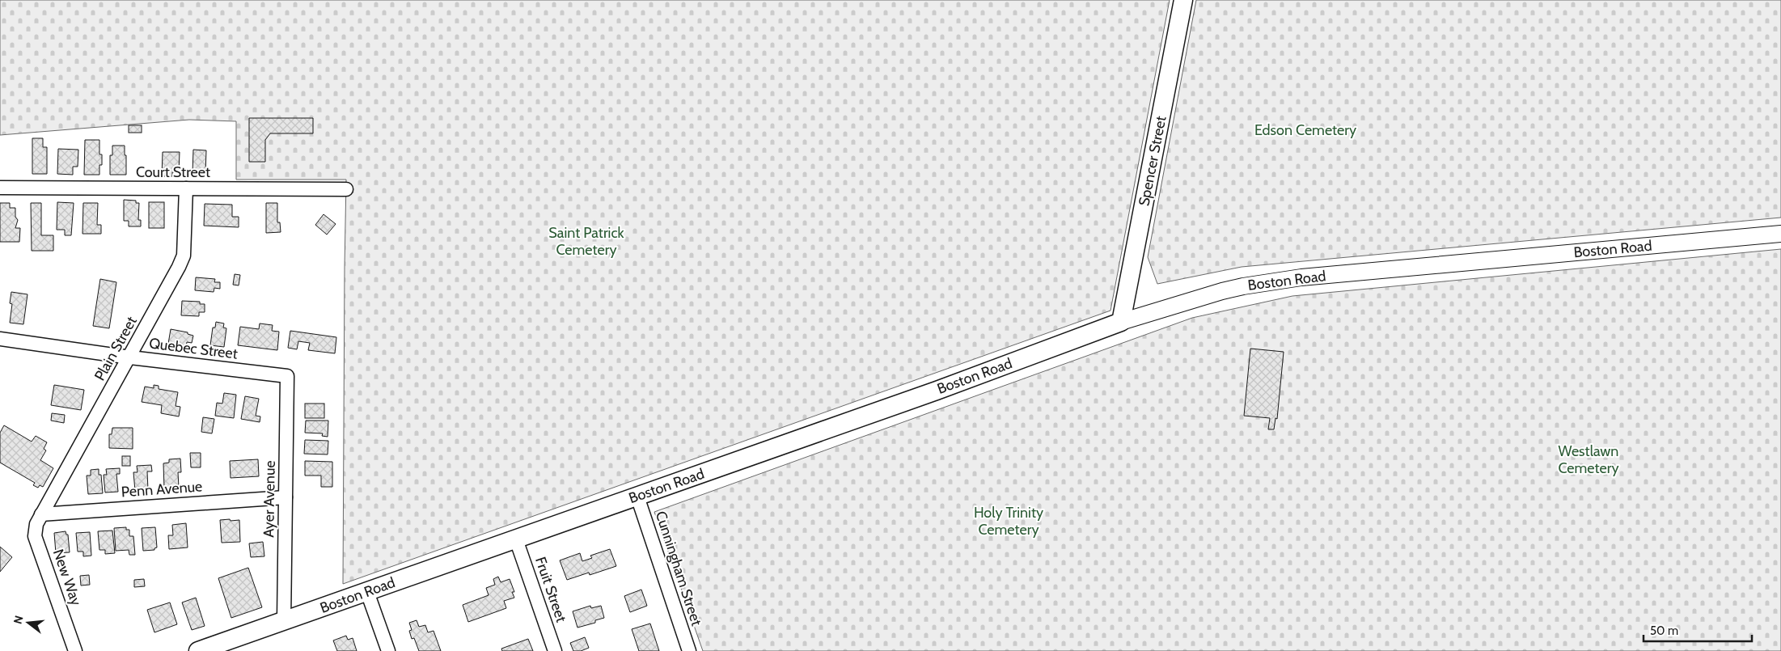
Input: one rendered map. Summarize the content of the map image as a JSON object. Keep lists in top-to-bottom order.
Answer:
{
  "streets": {
    "main road": ["Spencer Street", "Boston Road"],
    "street": [
      "Court Street",
      "Plain Street",
      "Quebec Street",
      "Penn Avenue",
      "Ayer Avenue",
      "Cunningham Street",
      "New Way",
      "Fruit Street"
    ]
  },
  "crossings": [
    ["Spencer Street", "Boston Road"],
    ["Court Street", "Plain Street"],
    ["Boston Road", "Ayer Avenue"],
    ["Boston Road", "Cunningham Street"],
    ["Boston Road", "Fruit Street"],
    ["Plain Street", "Quebec Street"],
    ["Plain Street", "Penn Avenue"],
    ["Plain Street", "New Way"],
    ["Quebec Street", "Ayer Avenue"],
    ["Penn Avenue", "Ayer Avenue"],
    ["Penn Avenue", "New Way"]
  ],
  "parks": [
    "Edson Cemetery",
    "Saint Patrick Cemetery",
    "Westlawn Cemetery",
    "Holy Trinity Cemetery"
  ],
  "scale_bar": "50 m",
  "north": "left"
}
